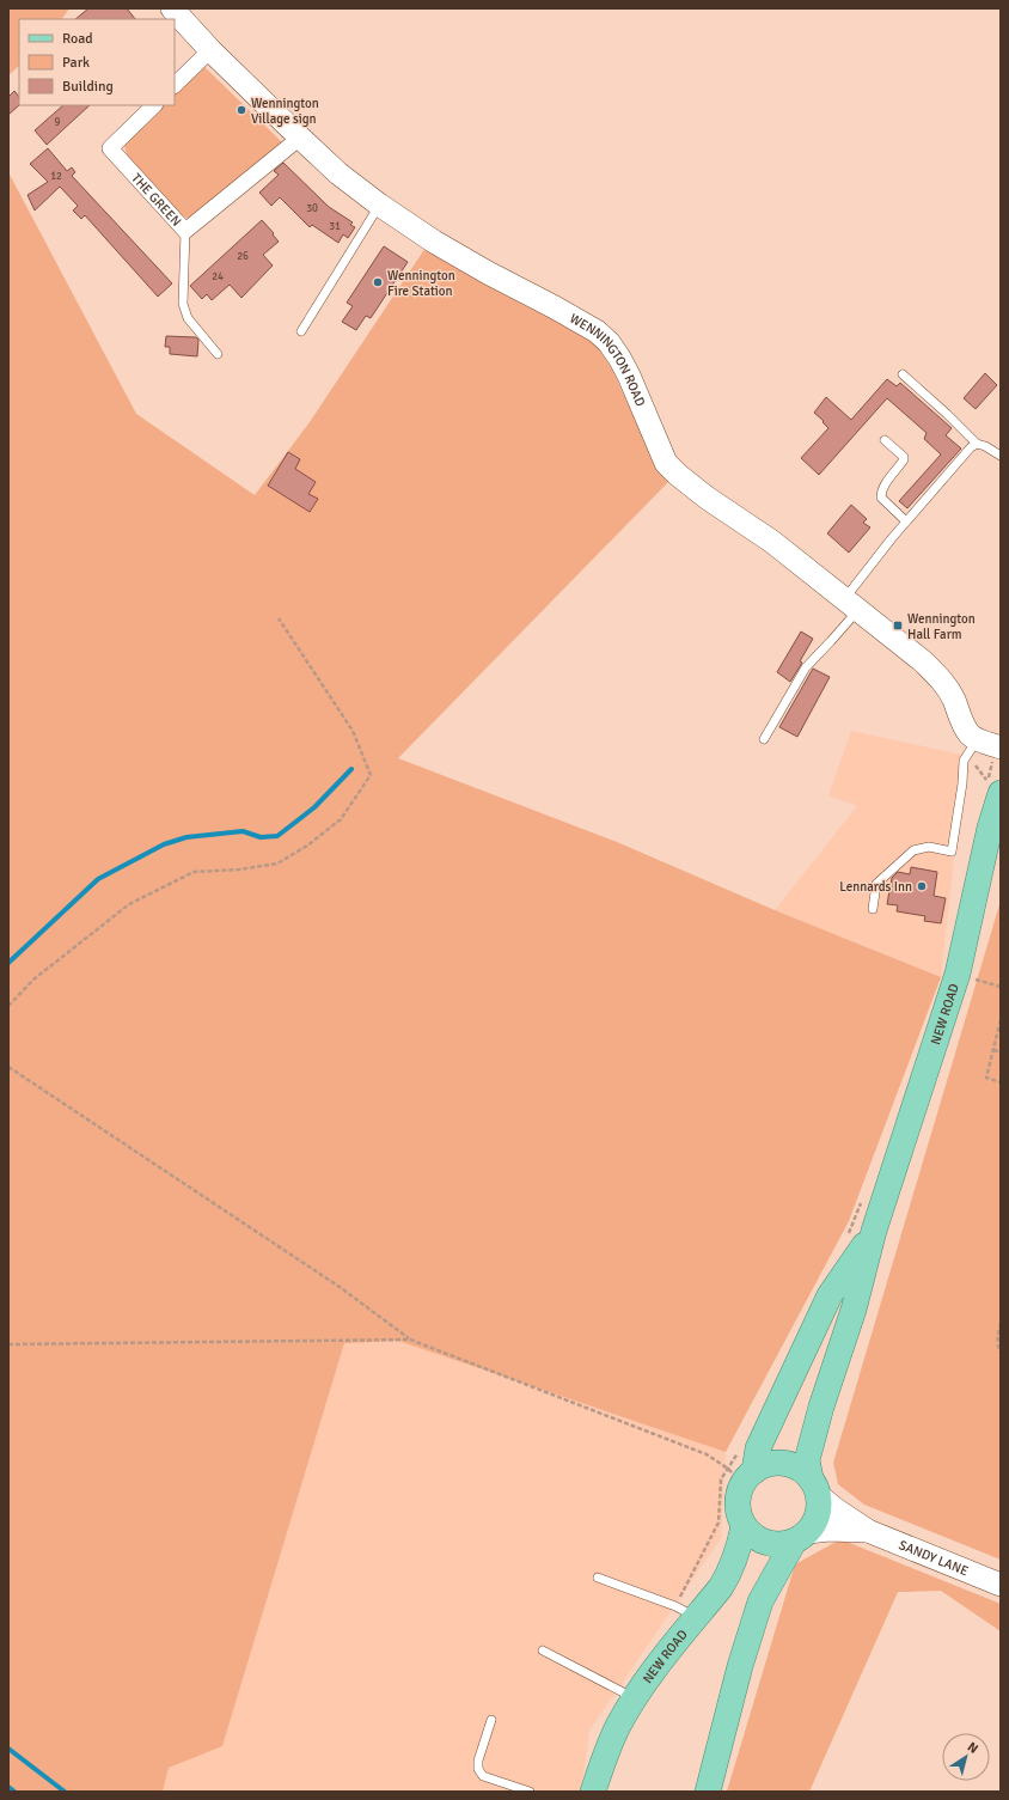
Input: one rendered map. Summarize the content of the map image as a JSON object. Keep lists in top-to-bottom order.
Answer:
{
  "streets": {
    "main road": ["WENNINGTON ROAD", "NEW ROAD", "SANDY LANE"],
    "street": ["THE GREEN"]
  },
  "crossings": [
    ["THE GREEN", "WENNINGTON ROAD"],
    ["NEW ROAD", "SANDY LANE"]
  ],
  "places": {
    "other": ["Wennington Village sign", "Wennington Fire Station", "Lennards Inn"],
    "transit": ["Wennington Hall Farm"]
  },
  "house_numbers": [
    "9",
    "12",
    "30",
    "31",
    "26",
    "24"
  ],
  "legend": ["Road", "Park", "Building"],
  "north": "top right"
}
